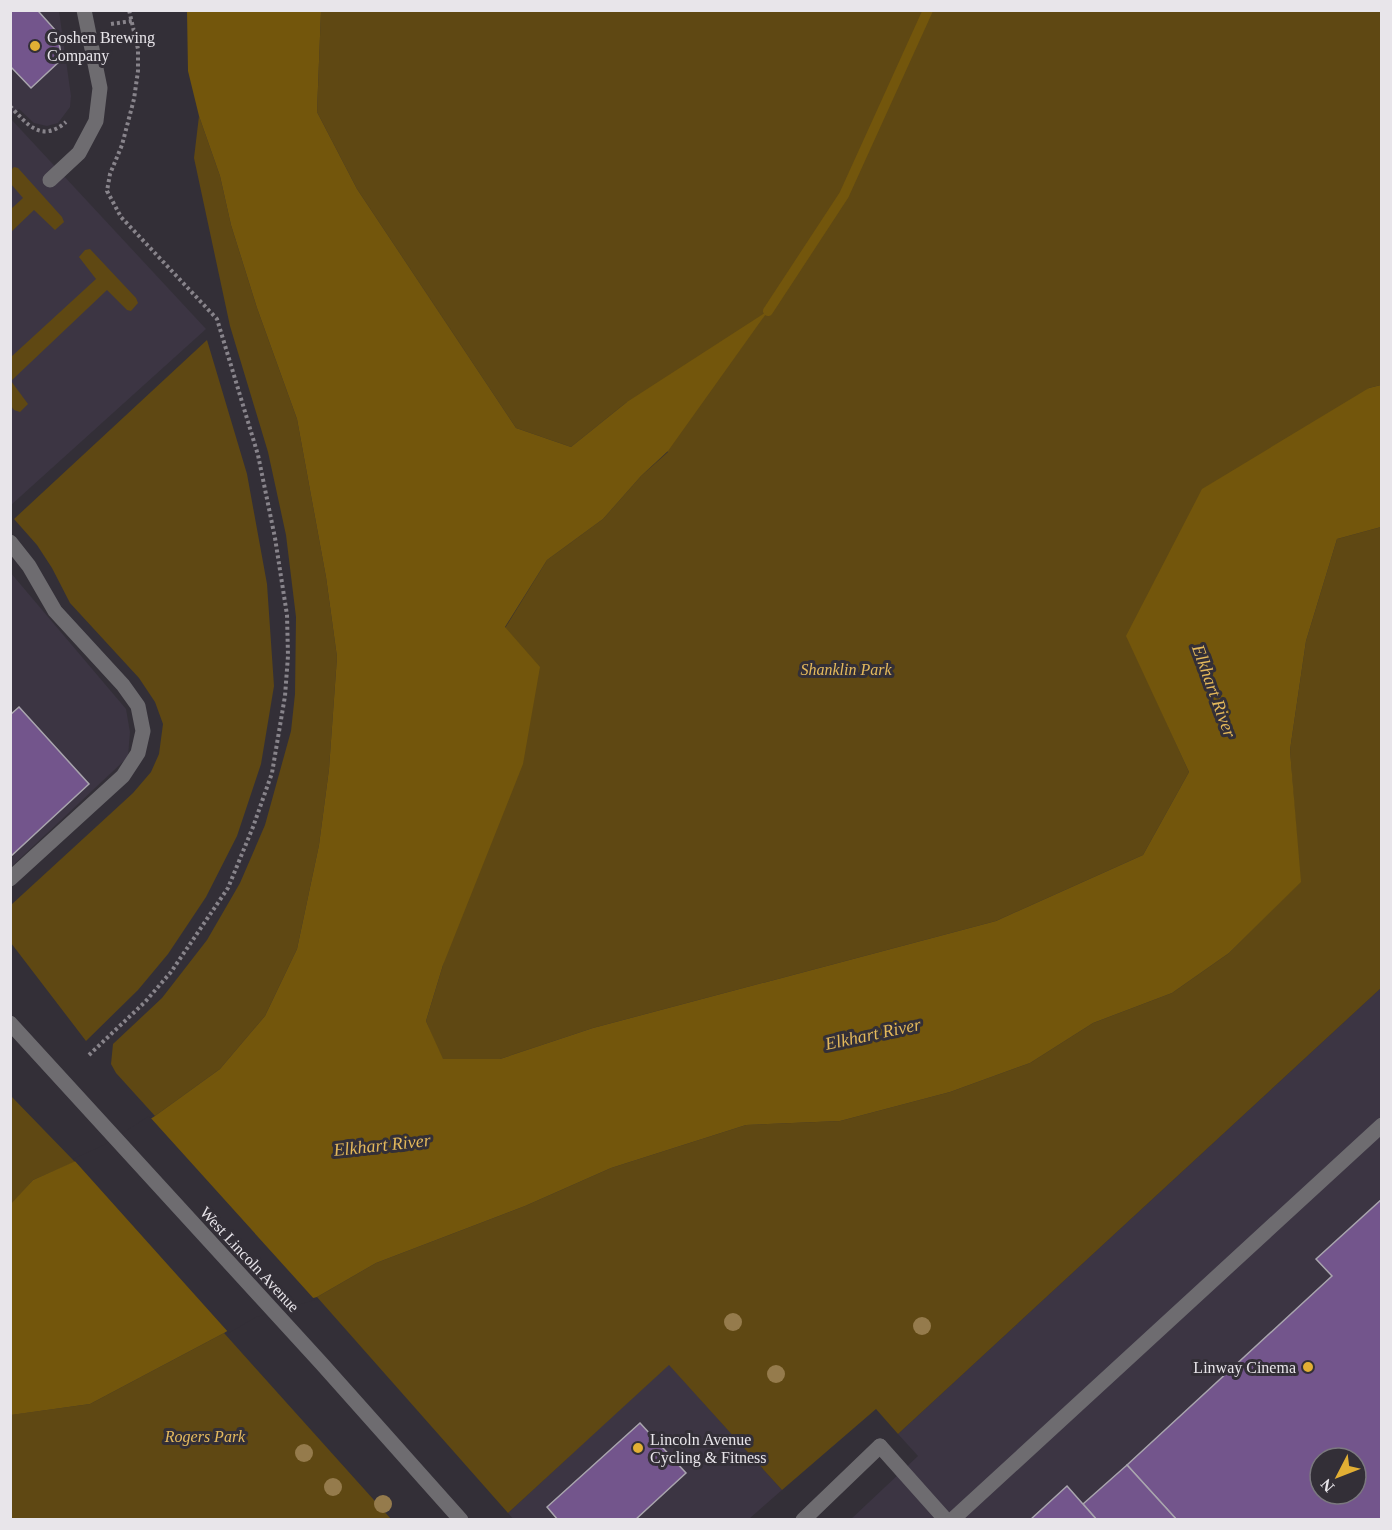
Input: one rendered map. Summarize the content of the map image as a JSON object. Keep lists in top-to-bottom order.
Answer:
{
  "streets": {
    "street": ["West Lincoln Avenue"]
  },
  "water": ["Elkhart River"],
  "parks": ["Shanklin Park", "Rogers Park"],
  "places": ["Goshen Brewing Company", "Linway Cinema", "Lincoln Avenue Cycling & Fitness"],
  "north": "bottom left"
}
